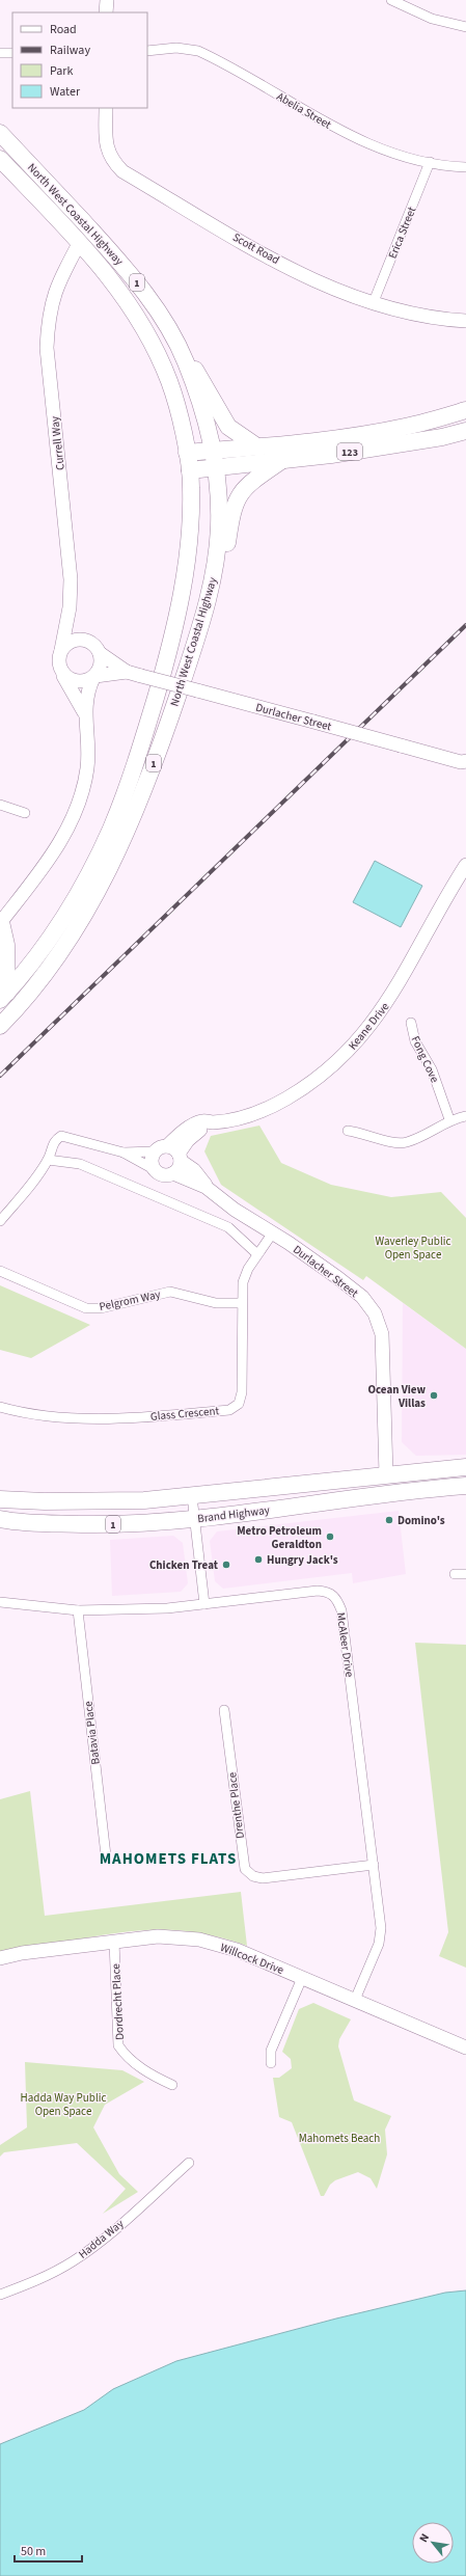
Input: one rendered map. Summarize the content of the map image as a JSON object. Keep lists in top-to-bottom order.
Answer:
{
  "streets": {
    "highway": [
      "North West Coastal Highway",
      "1",
      "123",
      "Brand Highway"
    ],
    "street": [
      "Abelia Street",
      "Erica Street",
      "Scott Road",
      "Currell Way",
      "Durlacher Street",
      "Keane Drive",
      "Fong Cove",
      "Pelgrom Way",
      "Glass Crescent",
      "McAleer Drive",
      "Batavia Place",
      "Drenthe Place",
      "Willcock Drive",
      "Dordrecht Place",
      "Hadda Way"
    ]
  },
  "crossings": [
    ["Abelia Street", "Erica Street"],
    ["North West Coastal Highway", "Currell Way"],
    ["North West Coastal Highway", "123"],
    ["Erica Street", "Scott Road"],
    ["Currell Way", "Durlacher Street"],
    ["Durlacher Street", "Keane Drive"],
    ["Durlacher Street", "Glass Crescent"],
    ["Durlacher Street", "Brand Highway"],
    ["Pelgrom Way", "Glass Crescent"],
    ["McAleer Drive", "Batavia Place"],
    ["McAleer Drive", "Drenthe Place"],
    ["McAleer Drive", "Willcock Drive"],
    ["Willcock Drive", "Dordrecht Place"]
  ],
  "districts": ["MAHOMETS FLATS"],
  "parks": ["Waverley Public Open Space", "Hadda Way Public Open Space", "Mahomets Beach"],
  "places": [
    "Ocean View Villas",
    "Domino's",
    "Metro Petroleum Geraldton",
    "Hungry Jack's",
    "Chicken Treat"
  ],
  "legend": [
    "Road",
    "Railway",
    "Park",
    "Water"
  ],
  "scale_bar": "50 m",
  "north": "top left"
}
